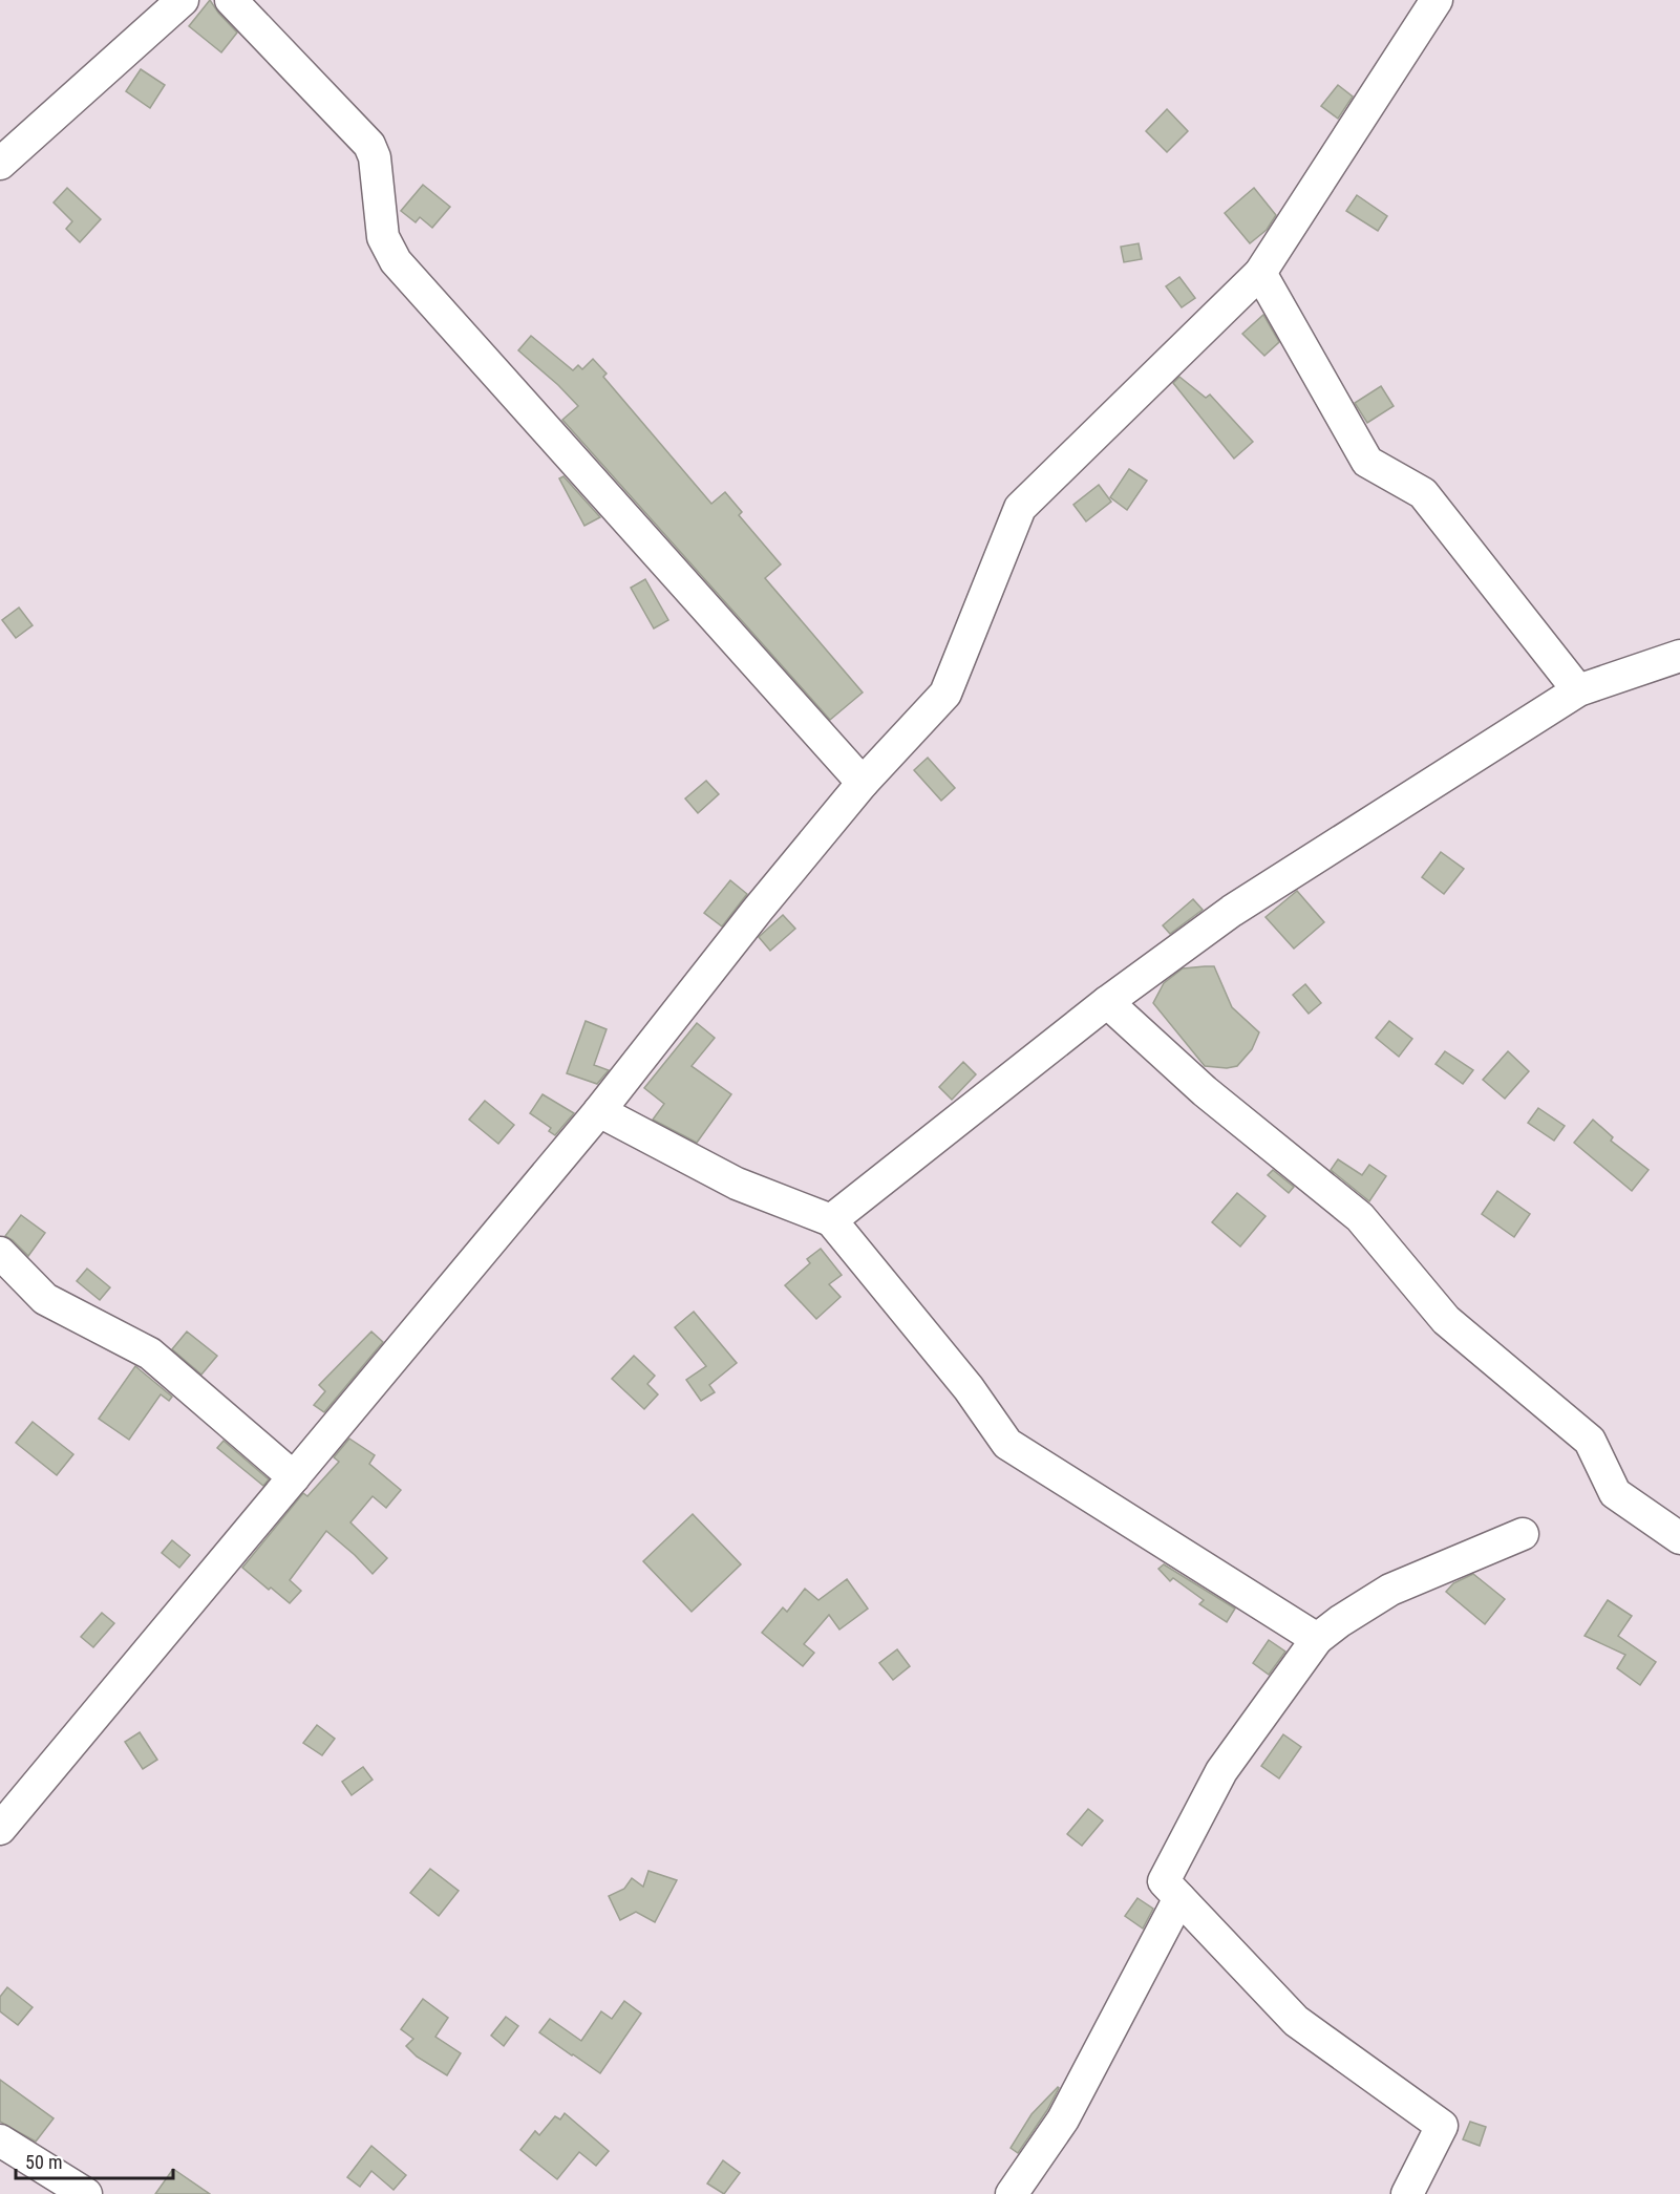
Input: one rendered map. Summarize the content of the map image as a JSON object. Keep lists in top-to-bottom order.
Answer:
{
  "scale_bar": "50 m"
}
